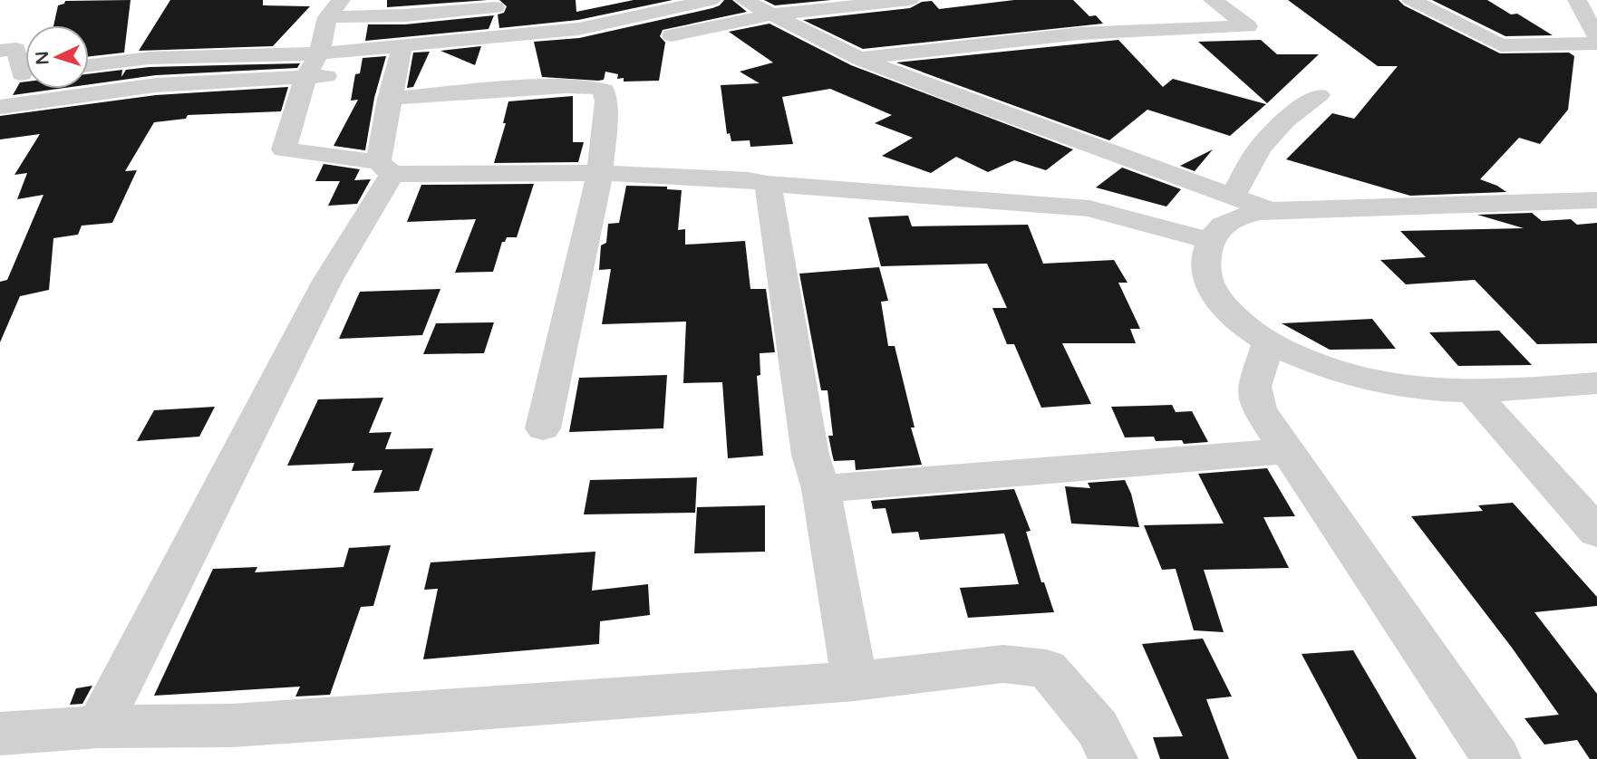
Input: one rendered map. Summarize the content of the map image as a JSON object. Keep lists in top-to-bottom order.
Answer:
{
  "north": "left"
}
